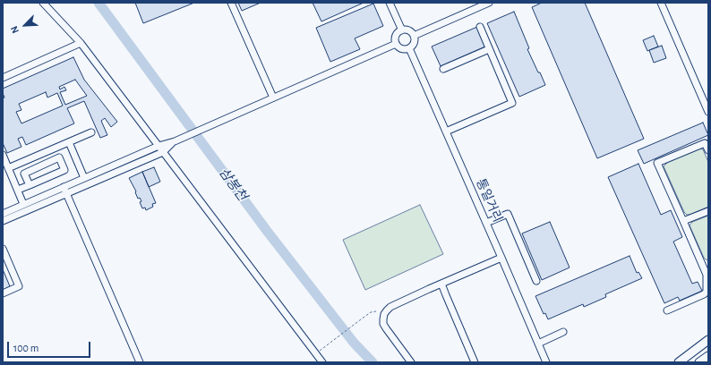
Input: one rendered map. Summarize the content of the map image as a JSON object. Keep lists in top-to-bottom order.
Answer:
{
  "streets": {
    "street": ["통일거리"]
  },
  "water": ["삼봉천"],
  "scale_bar": "100 m",
  "north": "bottom left"
}
